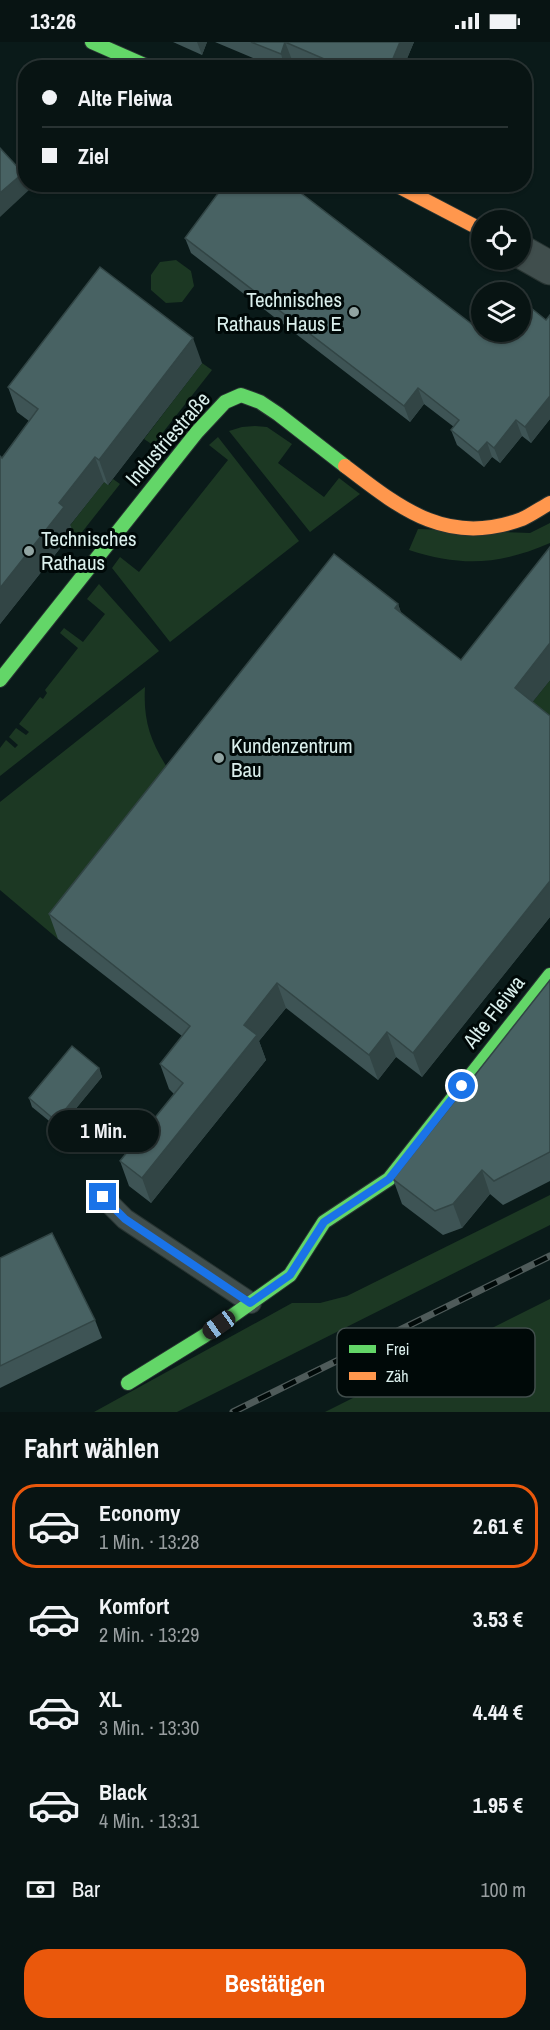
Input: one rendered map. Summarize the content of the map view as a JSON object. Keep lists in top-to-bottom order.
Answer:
{
  "streets": {
    "street": ["Industriestraße", "Alte Fleiwa"]
  },
  "places": ["Technisches Rathaus Haus E", "Technisches Rathaus", "Kundenzentrum Bau"],
  "legend": ["Frei", "Zäh"],
  "page": {
    "status": "13:26",
    "banner": ["Alte Fleiwa", "Ziel"],
    "bubble": "1 Min.",
    "heading": "Fahrt wählen",
    "list": [
      {
        "name": "Economy",
        "note": "1 Min. · 13:28",
        "value": "2.61 €"
      },
      {
        "name": "Komfort",
        "note": "2 Min. · 13:29",
        "value": "3.53 €"
      },
      {
        "name": "XL",
        "note": "3 Min. · 13:30",
        "value": "4.44 €"
      },
      {
        "name": "Black",
        "note": "4 Min. · 13:31",
        "value": "1.95 €"
      }
    ],
    "pay": ["Bar", "100 m"],
    "buttons": "Bestätigen"
  }
}
